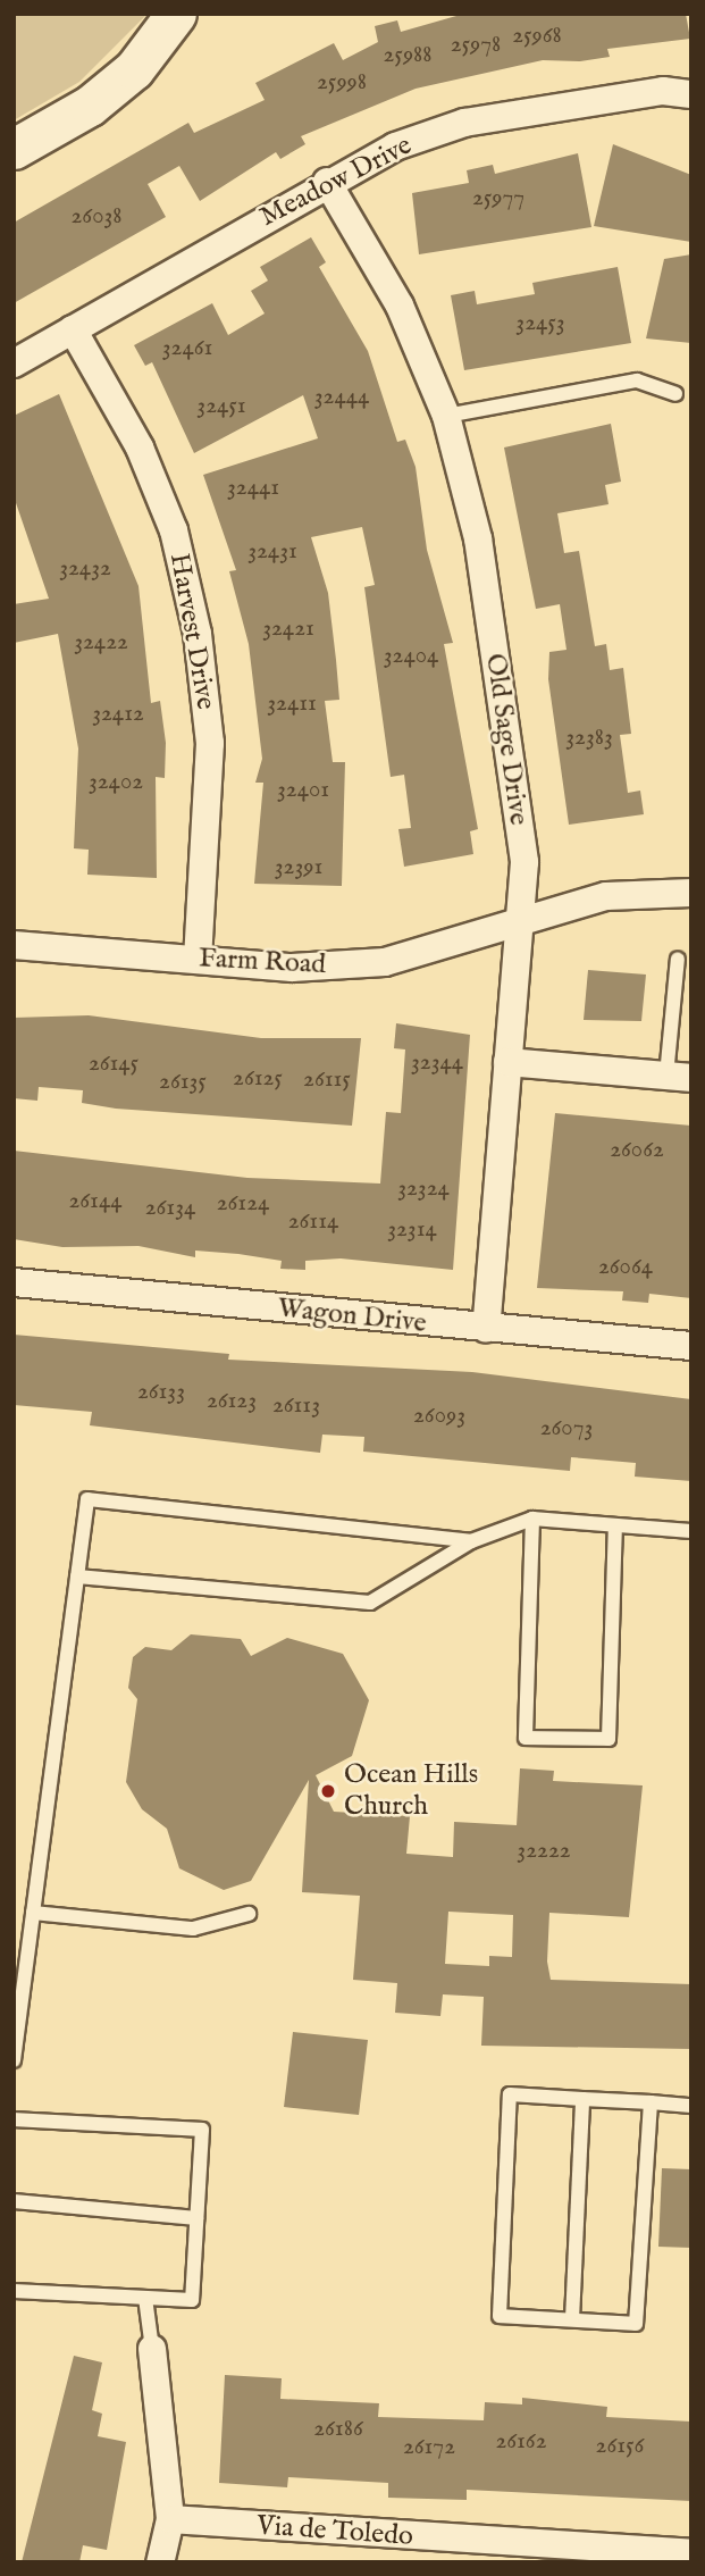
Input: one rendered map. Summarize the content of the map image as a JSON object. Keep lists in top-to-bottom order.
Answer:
{
  "streets": {
    "street": [
      "Meadow Drive",
      "Harvest Drive",
      "Old Sage Drive",
      "Farm Road",
      "Wagon Drive",
      "Via de Toledo"
    ]
  },
  "crossings": [
    ["Meadow Drive", "Harvest Drive"],
    ["Meadow Drive", "Old Sage Drive"],
    ["Harvest Drive", "Farm Road"],
    ["Old Sage Drive", "Farm Road"],
    ["Old Sage Drive", "Wagon Drive"]
  ],
  "places": ["Ocean Hills Church"],
  "house_numbers": [
    "25968",
    "25978",
    "25988",
    "25998",
    "25977",
    "26038",
    "32453",
    "32461",
    "32444",
    "32451",
    "32441",
    "32431",
    "32432",
    "32421",
    "32422",
    "32404",
    "32411",
    "32412",
    "32383",
    "32402",
    "32401",
    "32391",
    "32344",
    "26145",
    "26125",
    "26115",
    "26135",
    "26062",
    "32324",
    "26144",
    "26124",
    "26134",
    "26114",
    "32314",
    "26064",
    "26133",
    "26123",
    "26113",
    "26093",
    "26073",
    "32222",
    "26186",
    "26162",
    "26156",
    "26172"
  ]
}
